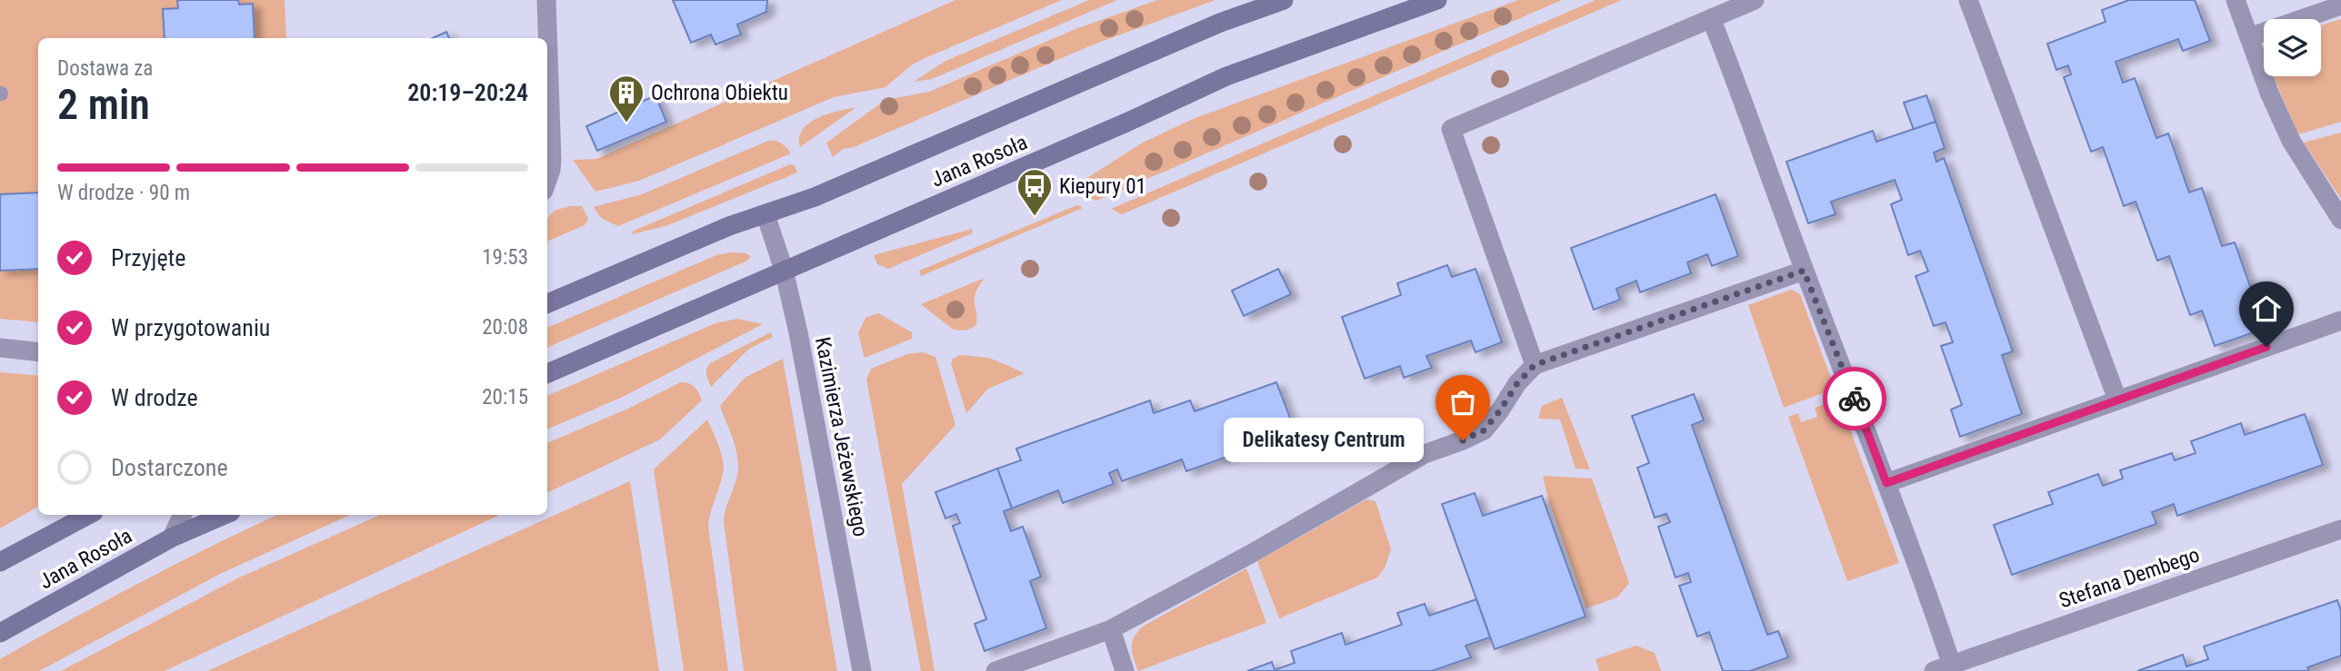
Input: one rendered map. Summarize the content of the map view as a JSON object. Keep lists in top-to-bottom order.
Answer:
{
  "streets": {
    "street": ["Jana Rosoła", "Kazimierza Jeżewskiego", "Stefana Dembego"]
  },
  "crossings": [
    ["Jana Rosoła", "Kazimierza Jeżewskiego"]
  ],
  "places": {
    "building": ["Ochrona Obiektu"],
    "bus stop": ["Kiepury 01"],
    "other": ["Delikatesy Centrum"]
  },
  "page": {
    "heading": ["2 min", "Dostawa za", "20:19–20:24"],
    "bar": "W drodze · 90 m",
    "list": [
      ["Przyjęte", "19:53"],
      ["W przygotowaniu", "20:08"],
      ["W drodze", "20:15"],
      "Dostarczone"
    ],
    "bubble": "Delikatesy Centrum"
  }
}
